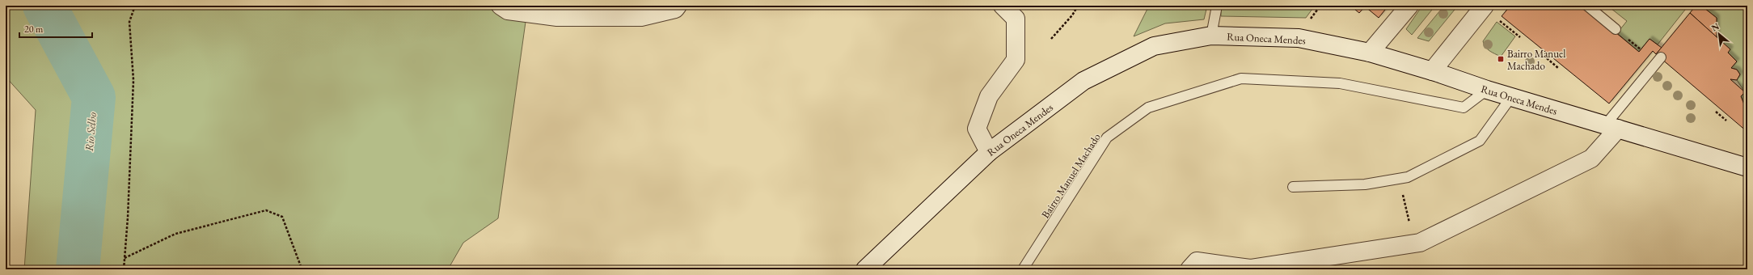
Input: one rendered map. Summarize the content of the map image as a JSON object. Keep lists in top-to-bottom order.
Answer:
{
  "streets": {
    "street": ["Rua Oneca Mendes"],
    "lane": ["Bairro Manuel Machado"]
  },
  "crossings": [
    ["Rua Oneca Mendes", "Bairro Manuel Machado"]
  ],
  "water": ["Rio Selho"],
  "places": {
    "transit": ["Bairro Manuel Machado"]
  },
  "scale_bar": "20 m",
  "north": "top left"
}
